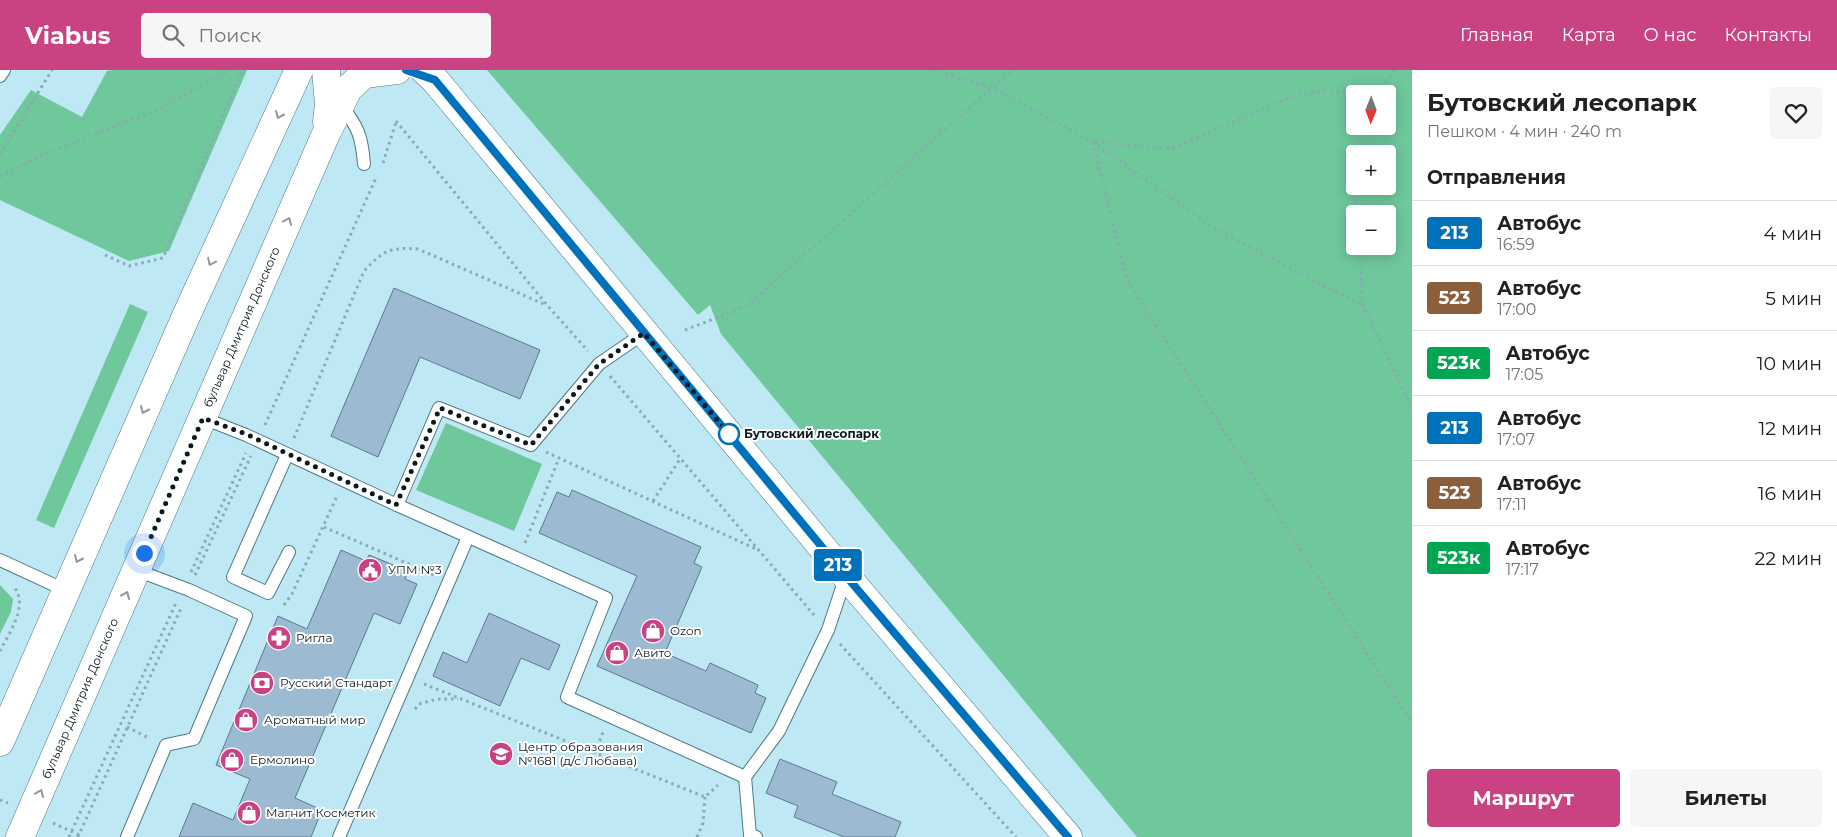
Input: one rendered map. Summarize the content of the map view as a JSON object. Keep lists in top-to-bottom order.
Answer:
{
  "streets": {
    "street": ["бульвар Дмитрия Донского"]
  },
  "places": {
    "other": ["Бутовский лесопарк"],
    "public building": ["УПМ №3"],
    "shop": [
      "Ozon",
      "Авито",
      "Ароматный мир",
      "Ермолино",
      "Магнит Косметик"
    ],
    "pharmacy": ["Ригла"],
    "bank": ["Русский Стандарт"],
    "school or university": ["Центр образования №1681 (д/с Любава)"]
  },
  "lines": ["bus line 213"],
  "north": "bottom",
  "page": {
    "header": "Viabus",
    "search": "Поиск",
    "nav": [
      "Главная",
      "Карта",
      "О нас",
      "Контакты"
    ],
    "on_map": "213",
    "heading": [
      ["Бутовский лесопарк", "Пешком · 4 мин · 240 m"],
      "Отправления"
    ],
    "map_buttons": ["+", "−"],
    "list": [
      {
        "mark": "213",
        "name": "Автобус",
        "note": "16:59",
        "value": "4 мин"
      },
      {
        "mark": "523",
        "name": "Автобус",
        "note": "17:00",
        "value": "5 мин"
      },
      {
        "mark": "523к",
        "name": "Автобус",
        "note": "17:05",
        "value": "10 мин"
      },
      {
        "mark": "213",
        "name": "Автобус",
        "note": "17:07",
        "value": "12 мин"
      },
      {
        "mark": "523",
        "name": "Автобус",
        "note": "17:11",
        "value": "16 мин"
      },
      {
        "mark": "523к",
        "name": "Автобус",
        "note": "17:17",
        "value": "22 мин"
      }
    ],
    "buttons": ["Маршрут", "Билеты"]
  }
}
